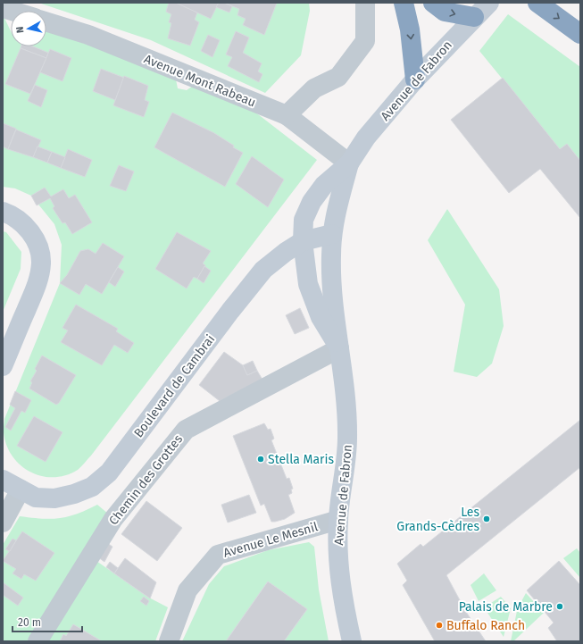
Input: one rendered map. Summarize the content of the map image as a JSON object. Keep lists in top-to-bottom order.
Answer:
{
  "streets": {
    "street": [
      "Avenue Mont Rabeau",
      "Avenue de Fabron",
      "Boulevard de Cambrai",
      "Chemin des Grottes",
      "Avenue Le Mesnil"
    ]
  },
  "crossings": [
    ["Avenue Mont Rabeau", "Avenue de Fabron"],
    ["Avenue de Fabron", "Boulevard de Cambrai"],
    ["Avenue de Fabron", "Chemin des Grottes"],
    ["Avenue de Fabron", "Avenue Le Mesnil"]
  ],
  "places": [
    "Stella Maris",
    "Les Grands-Cèdres",
    "Palais de Marbre",
    "Buffalo Ranch"
  ],
  "scale_bar": "20 m",
  "north": "left"
}
